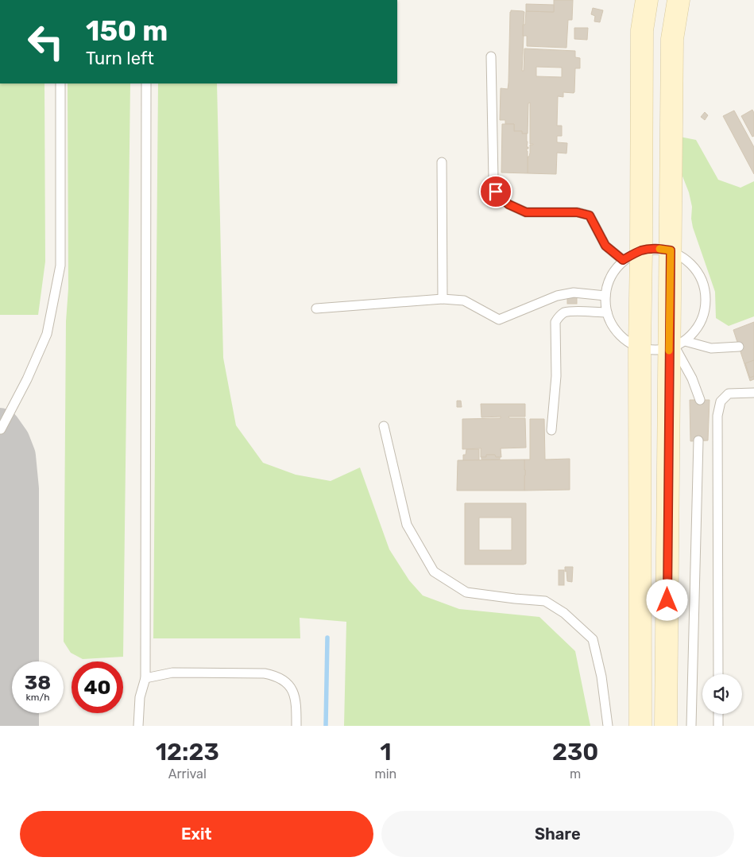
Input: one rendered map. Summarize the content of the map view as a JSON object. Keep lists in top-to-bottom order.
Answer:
{
  "page": {
    "turn": ["150 m", "Turn left"],
    "speed": "38 km/h",
    "limit": "40",
    "eta": [
      "12:23",
      "Arrival",
      "1",
      "min",
      "230",
      "m"
    ],
    "buttons": ["Exit", "Share"]
  }
}
